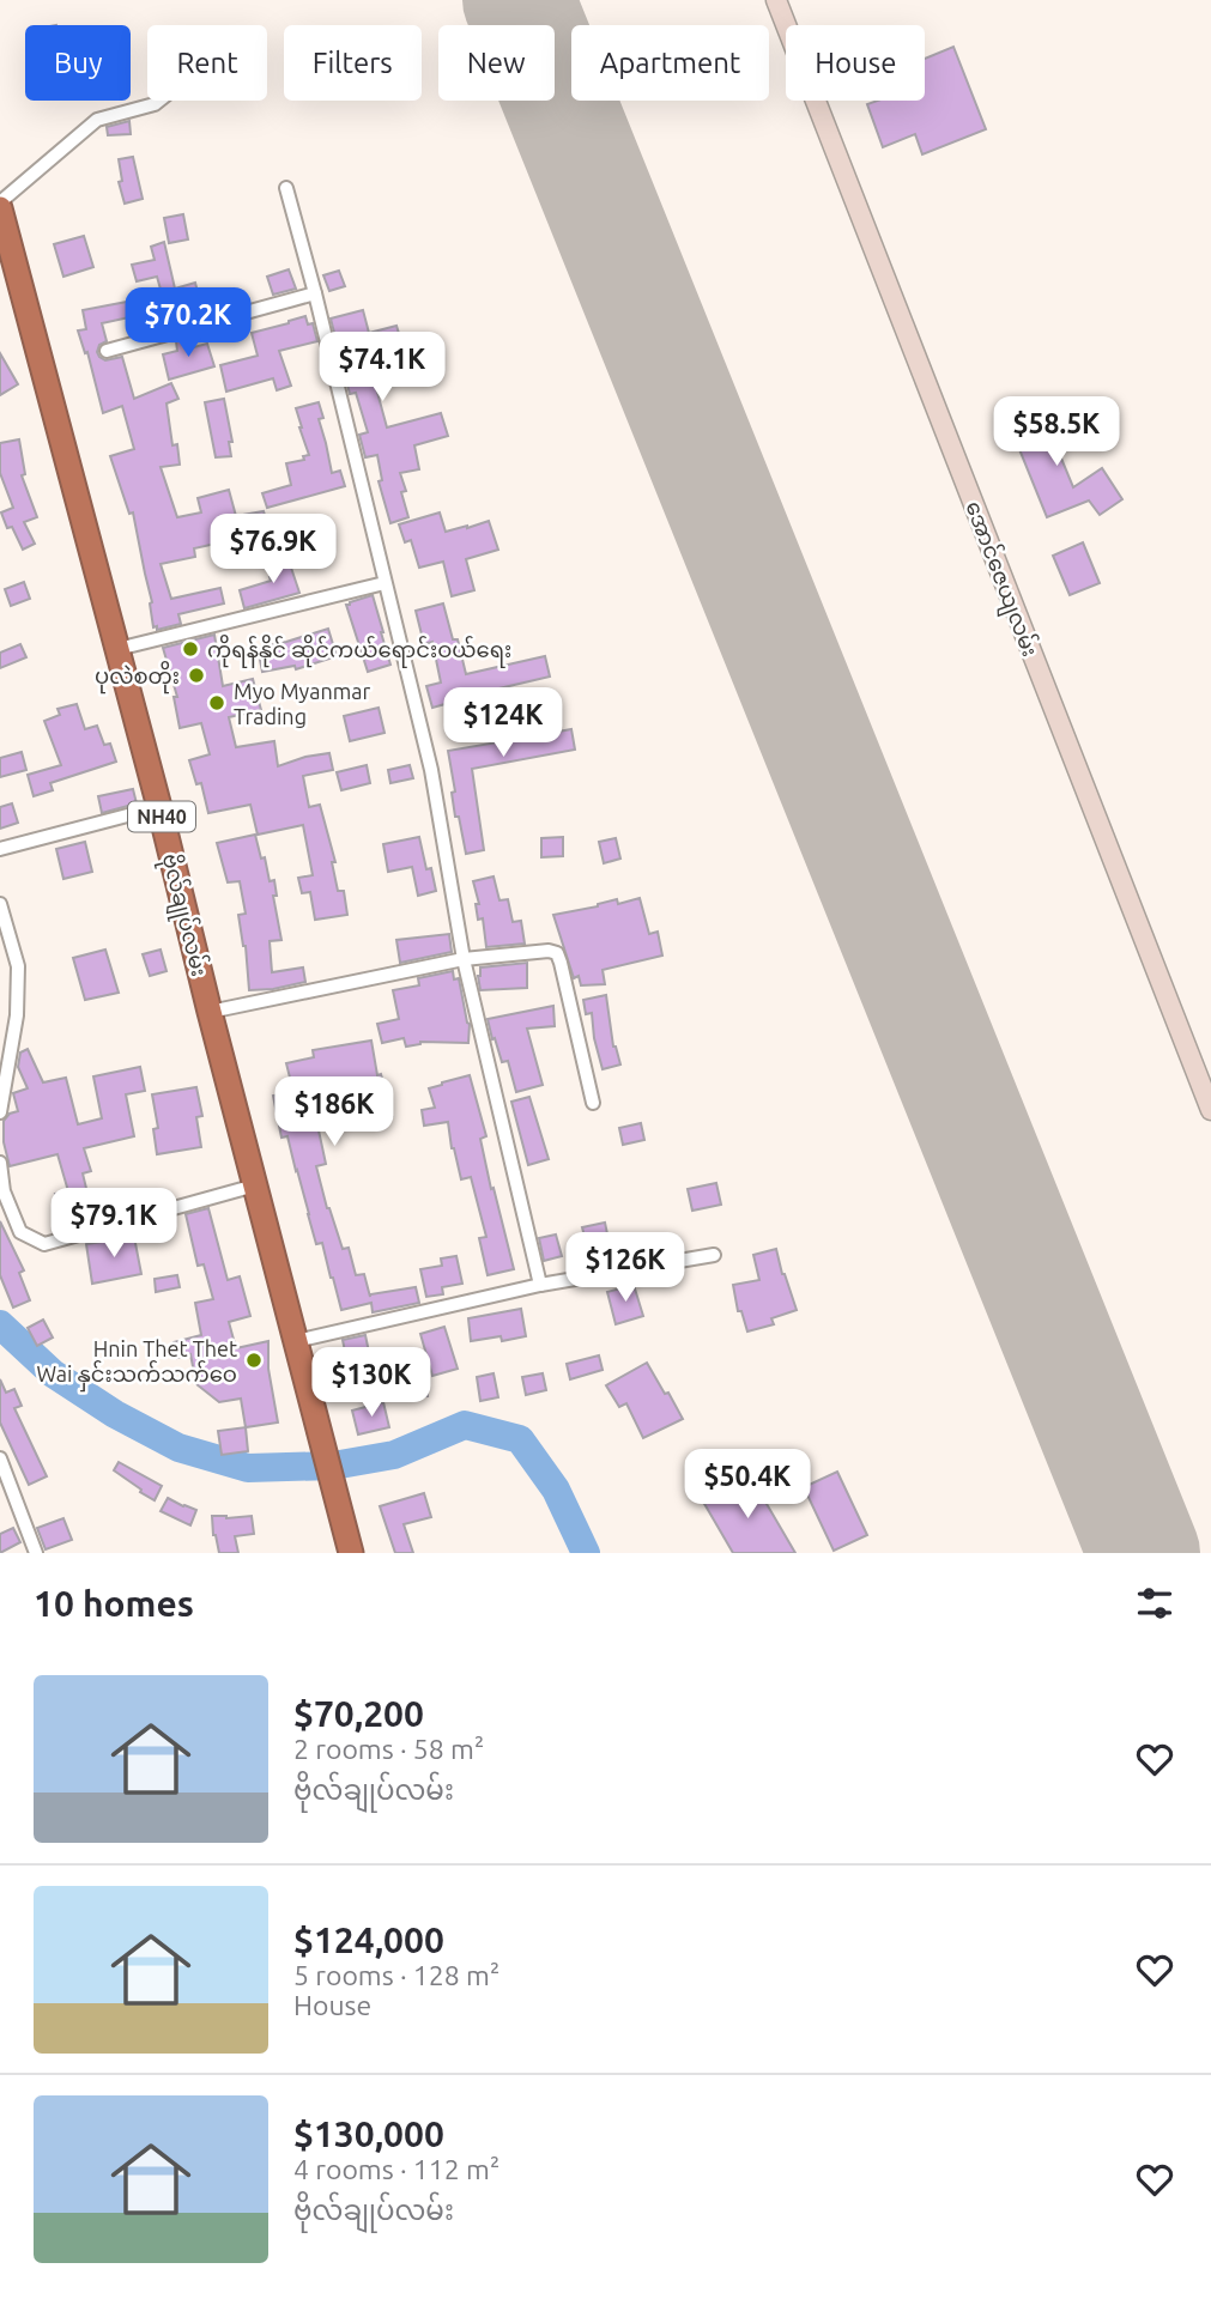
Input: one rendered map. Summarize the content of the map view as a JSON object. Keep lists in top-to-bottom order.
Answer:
{
  "streets": {
    "highway": ["NH40", "ဗိုလ်ချုပ်လမ်း"],
    "street": ["အောင်ဇေယျလမ်း"]
  },
  "places": [
    "ကိုရန်နိုင် ဆိုင်ကယ်ရောင်းဝယ်ရေး",
    "ပုလဲစတိုး",
    "Myo Myanmar Trading",
    "Hnin Thet Thet Wai နှင်းသက်သက်ဝေ"
  ],
  "page": {
    "chip": [
      "Buy",
      "Rent",
      "Filters",
      "New",
      "Apartment",
      "House"
    ],
    "price": [
      "$70.2K",
      "$74.1K",
      "$58.5K",
      "$76.9K",
      "$124K",
      "$186K",
      "$79.1K",
      "$126K",
      "$130K",
      "$50.4K"
    ],
    "heading": "10 homes",
    "list": [
      {
        "name": "$70,200",
        "note": "2 rooms · 58 m² · ဗိုလ်ချုပ်လမ်း"
      },
      {
        "name": "$124,000",
        "note": "5 rooms · 128 m² · House"
      },
      {
        "name": "$130,000",
        "note": "4 rooms · 112 m² · ဗိုလ်ချုပ်လမ်း"
      }
    ]
  }
}
